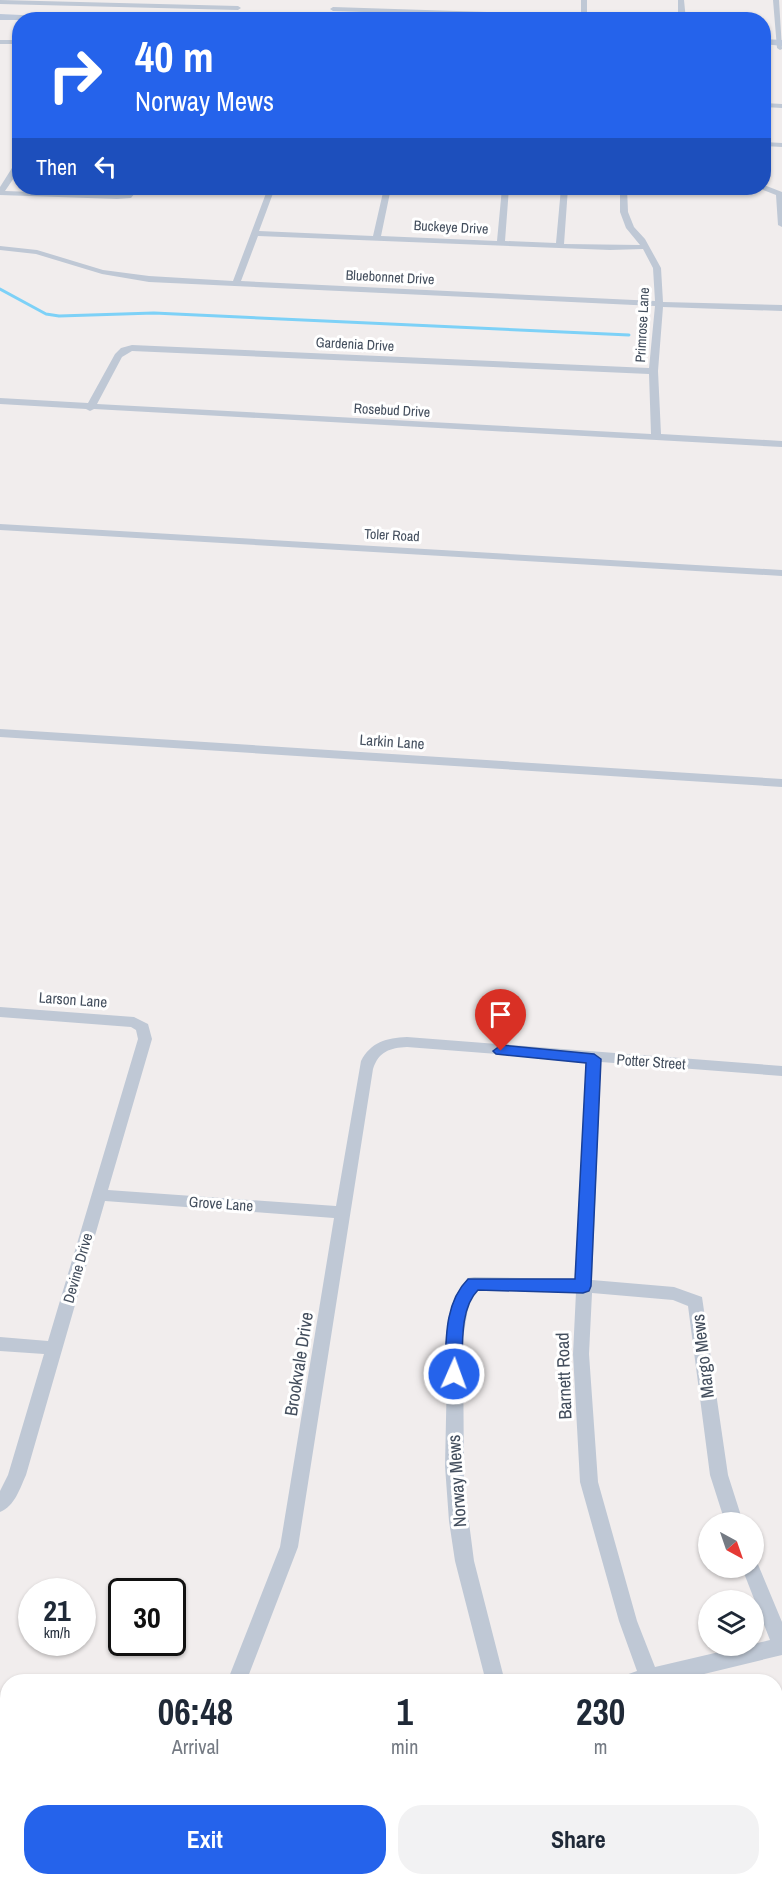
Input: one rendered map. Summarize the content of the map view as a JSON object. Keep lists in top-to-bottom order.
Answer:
{
  "streets": {
    "street": [
      "Buckeye Drive",
      "Bluebonnet Drive",
      "Primrose Lane",
      "Gardenia Drive",
      "Rosebud Drive",
      "Toler Road",
      "Larkin Lane",
      "Larson Lane",
      "Potter Street",
      "Grove Lane",
      "Devine Drive",
      "Margo Mews",
      "Brookvale Drive",
      "Barnett Road",
      "Norway Mews"
    ]
  },
  "crossings": [
    ["Buckeye Drive", "Primrose Lane"],
    ["Bluebonnet Drive", "Primrose Lane"],
    ["Primrose Lane", "Gardenia Drive"],
    ["Primrose Lane", "Rosebud Drive"],
    ["Gardenia Drive", "Rosebud Drive"],
    ["Larson Lane", "Devine Drive"],
    ["Potter Street", "Brookvale Drive"],
    ["Potter Street", "Barnett Road"],
    ["Grove Lane", "Devine Drive"],
    ["Grove Lane", "Brookvale Drive"],
    ["Margo Mews", "Barnett Road"],
    ["Margo Mews", "Norway Mews"],
    ["Barnett Road", "Norway Mews"]
  ],
  "north": "bottom right",
  "page": {
    "turn": ["40 m", "Norway Mews"],
    "then": "Then",
    "speed": "21 km/h",
    "limit": "30",
    "eta": [
      "06:48",
      "Arrival",
      "1",
      "min",
      "230",
      "m"
    ],
    "buttons": ["Exit", "Share"]
  }
}
